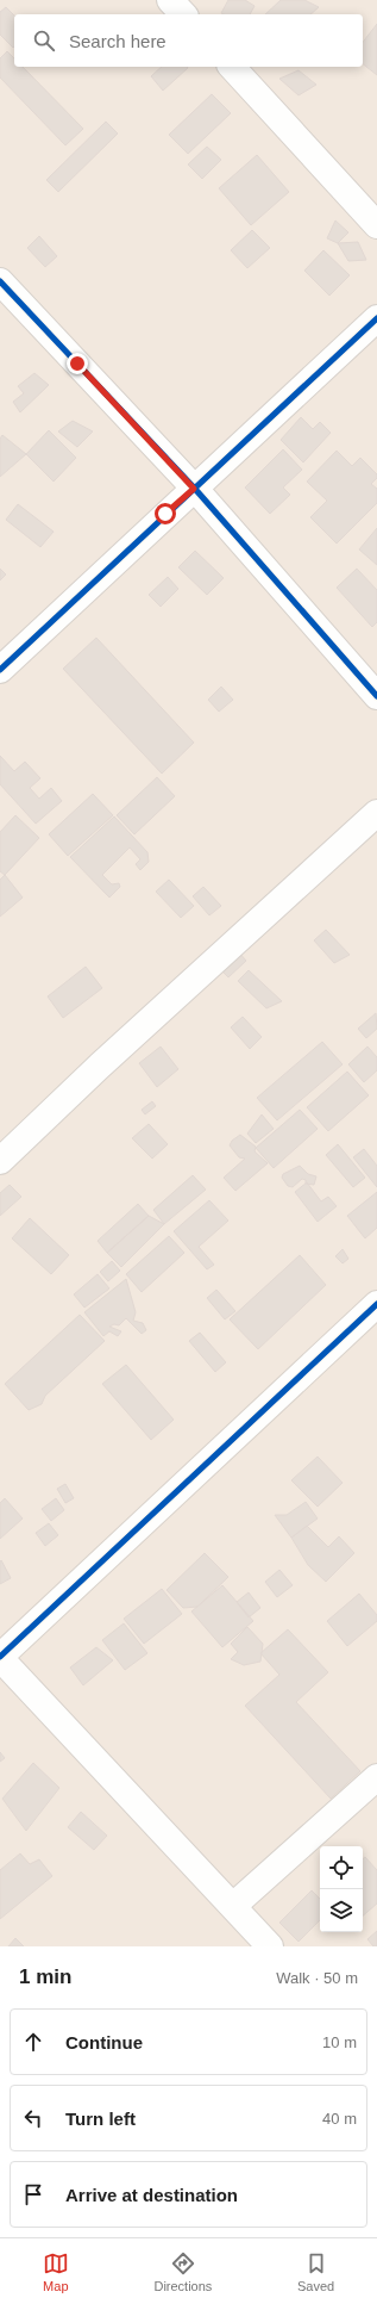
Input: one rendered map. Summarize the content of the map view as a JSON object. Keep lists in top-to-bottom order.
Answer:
{
  "page": {
    "search": "Search here",
    "heading": ["1 min", "Walk · 50 m"],
    "list": [
      ["Continue", "10 m"],
      ["Turn left", "40 m"],
      "Arrive at destination"
    ],
    "nav": ["Map", "Directions", "Saved"]
  }
}
